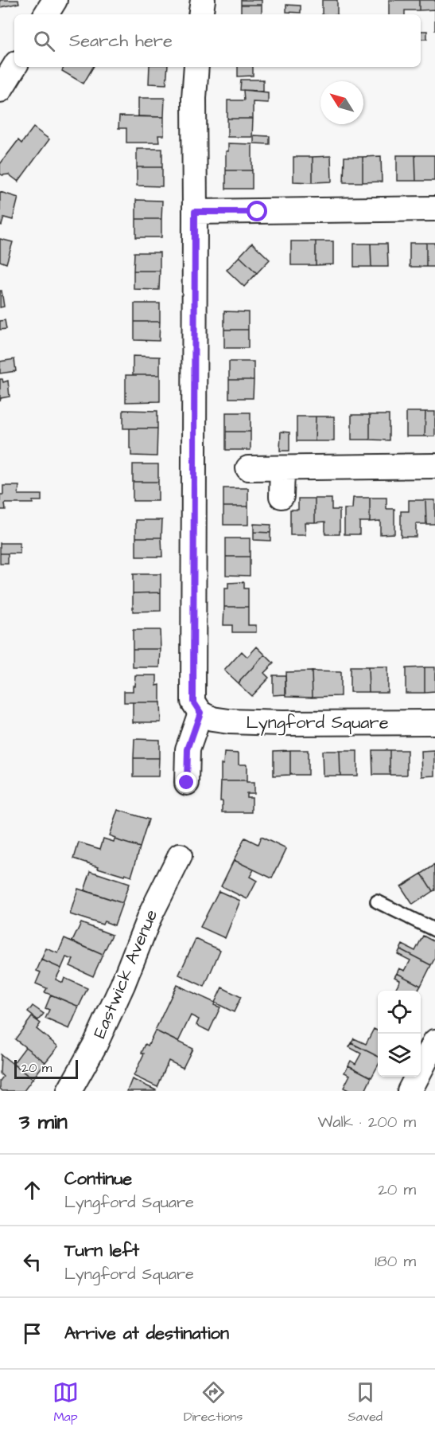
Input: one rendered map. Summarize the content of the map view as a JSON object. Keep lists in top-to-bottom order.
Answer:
{
  "streets": {
    "street": ["Lyngford Square", "Eastwick Avenue"]
  },
  "scale_bar": "20 m",
  "north": "top left",
  "page": {
    "search": "Search here",
    "scale": "20 m",
    "heading": ["3 min", "Walk · 200 m"],
    "list": [
      ["Continue", "Lyngford Square", "20 m"],
      ["Turn left", "Lyngford Square", "180 m"],
      "Arrive at destination"
    ],
    "nav": ["Map", "Directions", "Saved"]
  }
}
